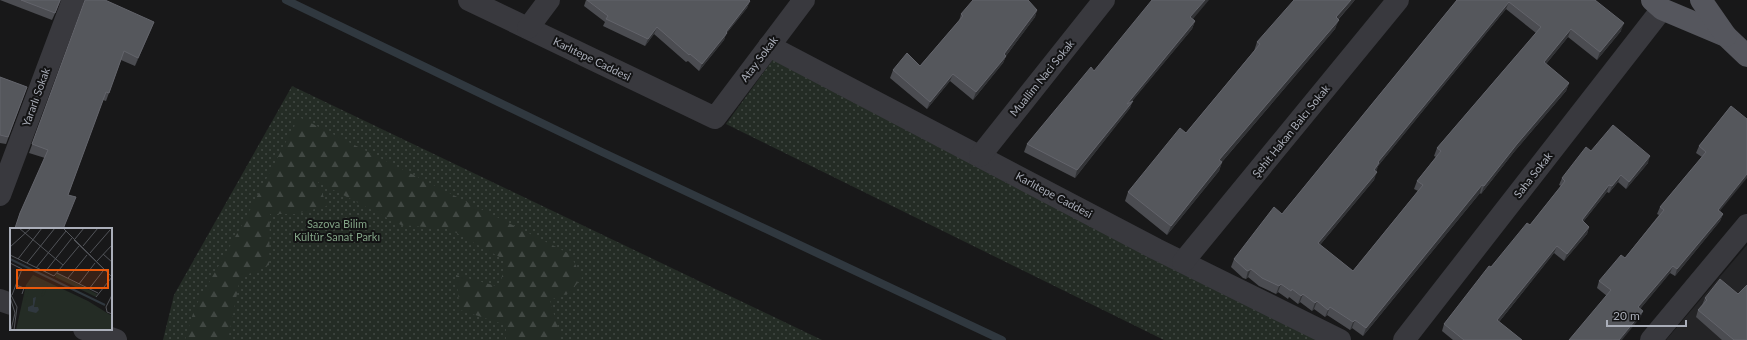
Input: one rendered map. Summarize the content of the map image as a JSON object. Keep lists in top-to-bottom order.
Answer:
{
  "streets": {
    "street": [
      "Karlıtepe Caddesi",
      "Atay Sokak",
      "Muallim Naci Sokak",
      "Yararlı Sokak",
      "Şehit Hakan Balcı Sokak",
      "Saha Sokak"
    ]
  },
  "crossings": [
    ["Karlıtepe Caddesi", "Atay Sokak"],
    ["Karlıtepe Caddesi", "Muallim Naci Sokak"],
    ["Karlıtepe Caddesi", "Şehit Hakan Balcı Sokak"]
  ],
  "parks": ["Sazova Bilim Kültür Sanat Parkı"],
  "scale_bar": "20 m"
}
